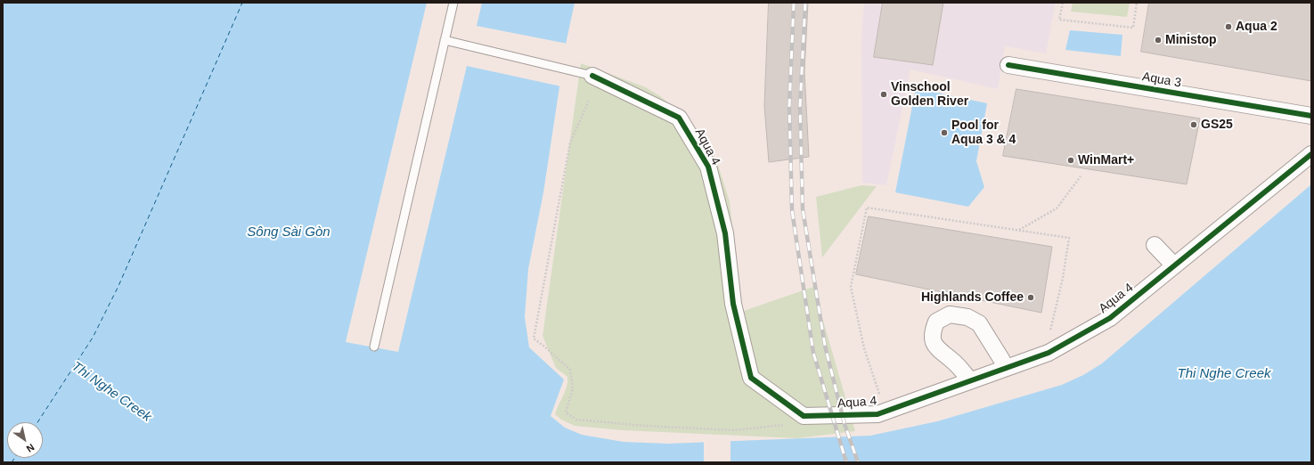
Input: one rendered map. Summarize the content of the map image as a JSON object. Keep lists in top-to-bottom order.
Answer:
{
  "streets": {
    "street": ["Aqua 3", "Aqua 4"]
  },
  "water": ["Sông Sài Gòn", "Thi Nghe Creek"],
  "places": [
    "Aqua 2",
    "Ministop",
    "Vinschool Golden River",
    "GS25",
    "Pool for Aqua 3 & 4",
    "WinMart+",
    "Highlands Coffee"
  ],
  "north": "bottom right"
}
